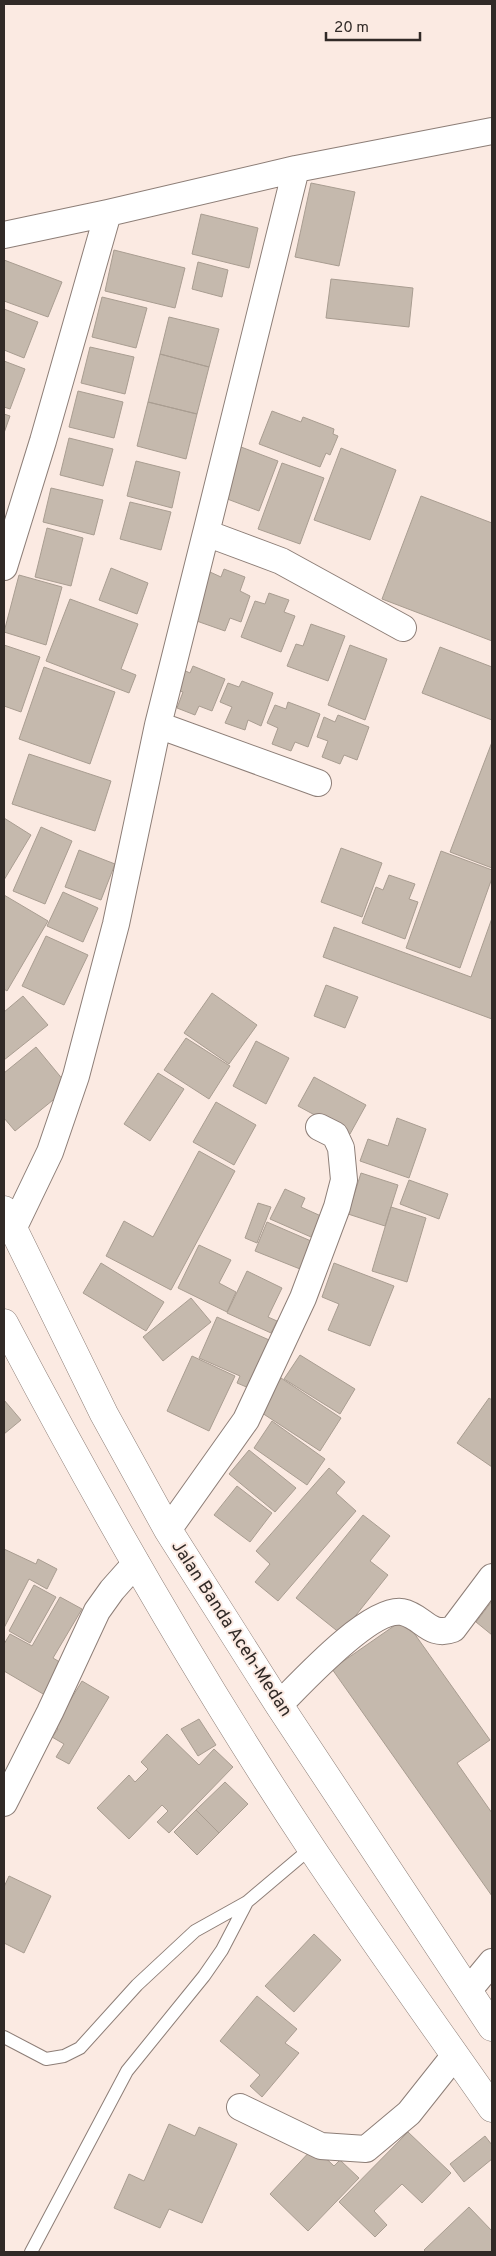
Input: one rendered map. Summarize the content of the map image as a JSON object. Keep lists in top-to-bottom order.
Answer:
{
  "streets": {
    "highway": ["Jalan Banda Aceh-Medan"]
  },
  "scale_bar": "20 m"
}
